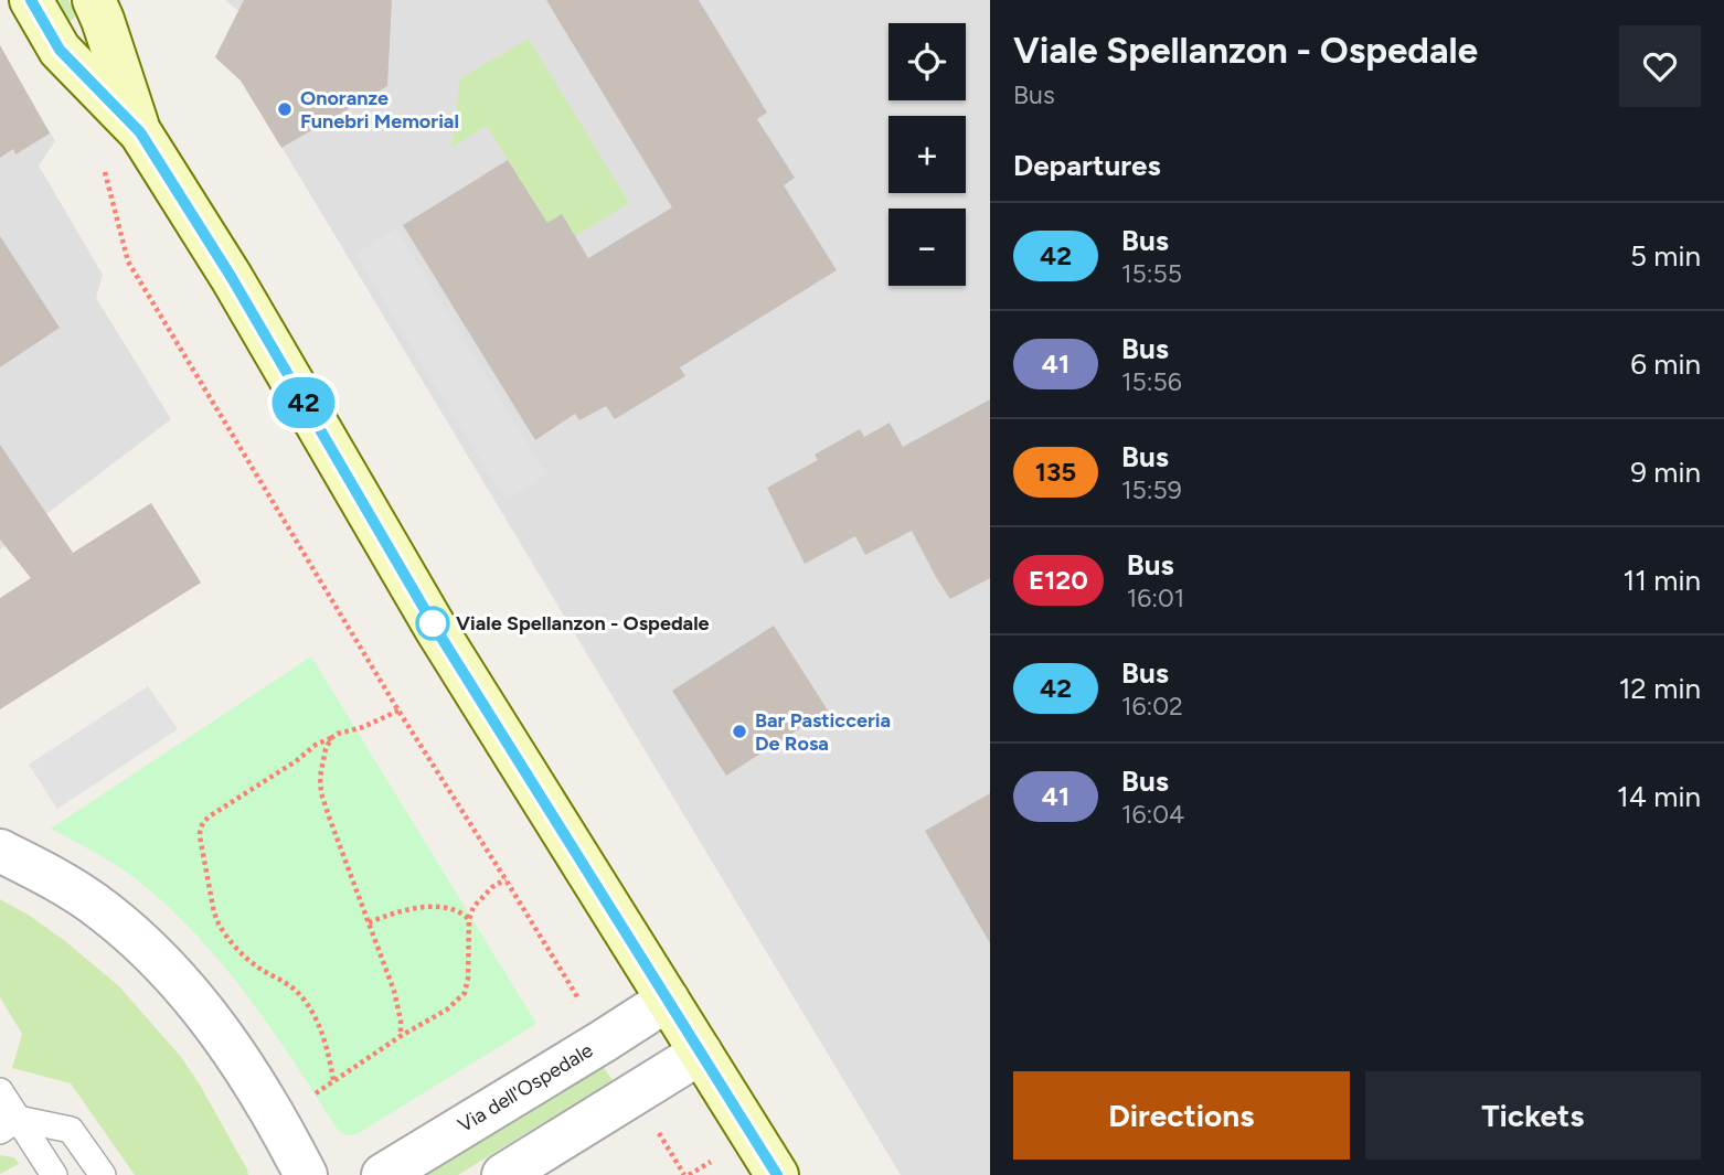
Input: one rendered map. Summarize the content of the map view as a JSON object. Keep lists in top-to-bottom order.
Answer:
{
  "streets": {
    "street": ["Via dell'Ospedale"]
  },
  "places": ["Onoranze Funebri Memorial", "Viale Spellanzon - Ospedale", "Bar Pasticceria De Rosa"],
  "lines": ["bus line 42"],
  "page": {
    "on_map": "42",
    "heading": [
      ["Viale Spellanzon - Ospedale", "Bus"],
      "Departures"
    ],
    "map_buttons": ["+", "−"],
    "list": [
      {
        "mark": "42",
        "name": "Bus",
        "note": "15:55",
        "value": "5 min"
      },
      {
        "mark": "41",
        "name": "Bus",
        "note": "15:56",
        "value": "6 min"
      },
      {
        "mark": "135",
        "name": "Bus",
        "note": "15:59",
        "value": "9 min"
      },
      {
        "mark": "E120",
        "name": "Bus",
        "note": "16:01",
        "value": "11 min"
      },
      {
        "mark": "42",
        "name": "Bus",
        "note": "16:02",
        "value": "12 min"
      },
      {
        "mark": "41",
        "name": "Bus",
        "note": "16:04",
        "value": "14 min"
      }
    ],
    "buttons": ["Directions", "Tickets"]
  }
}
